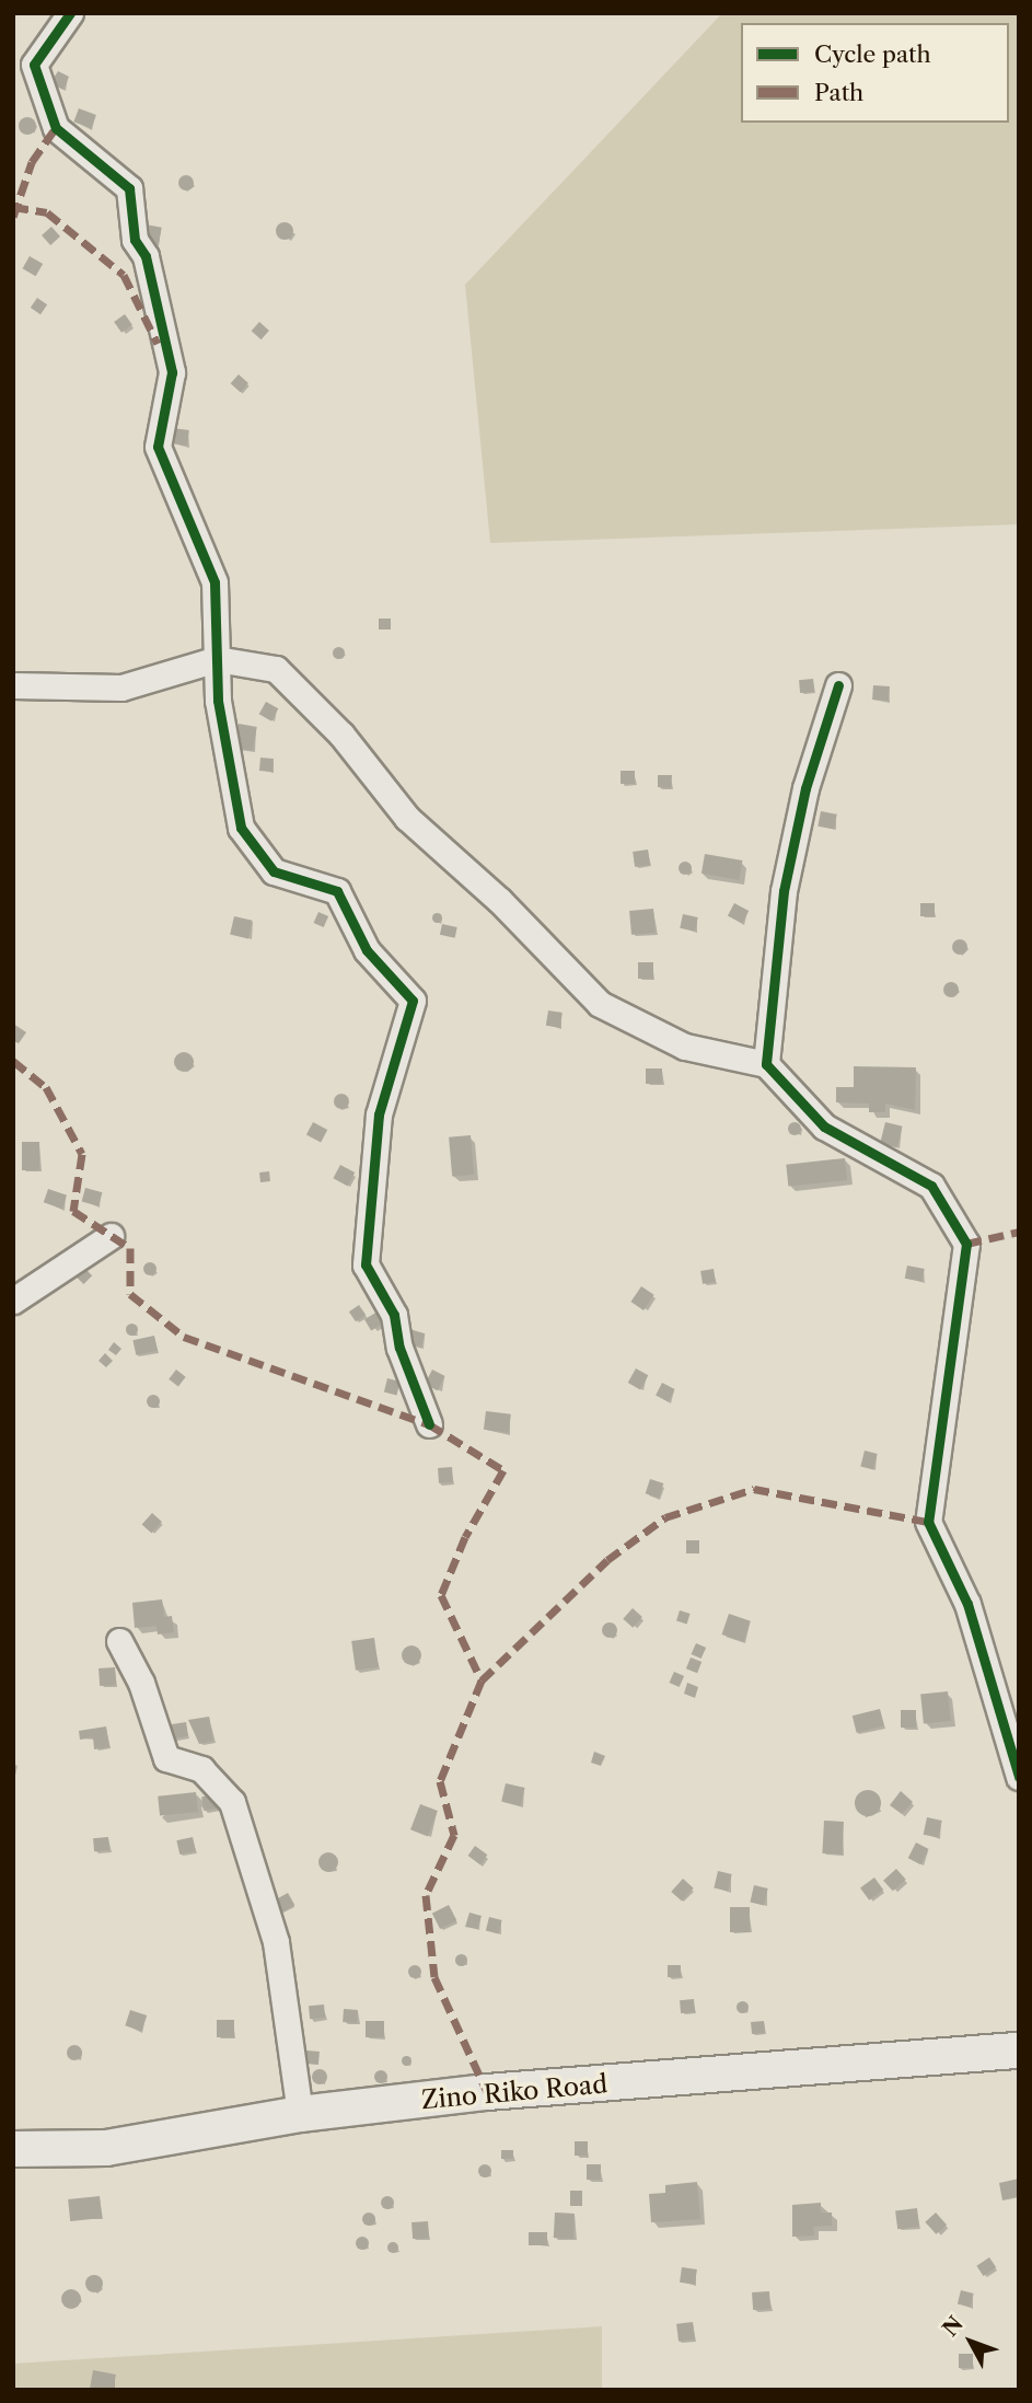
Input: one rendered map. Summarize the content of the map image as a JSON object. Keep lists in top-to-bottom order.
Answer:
{
  "streets": {
    "street": ["Zino Riko Road"]
  },
  "legend": ["Cycle path", "Path"],
  "north": "top left"
}
